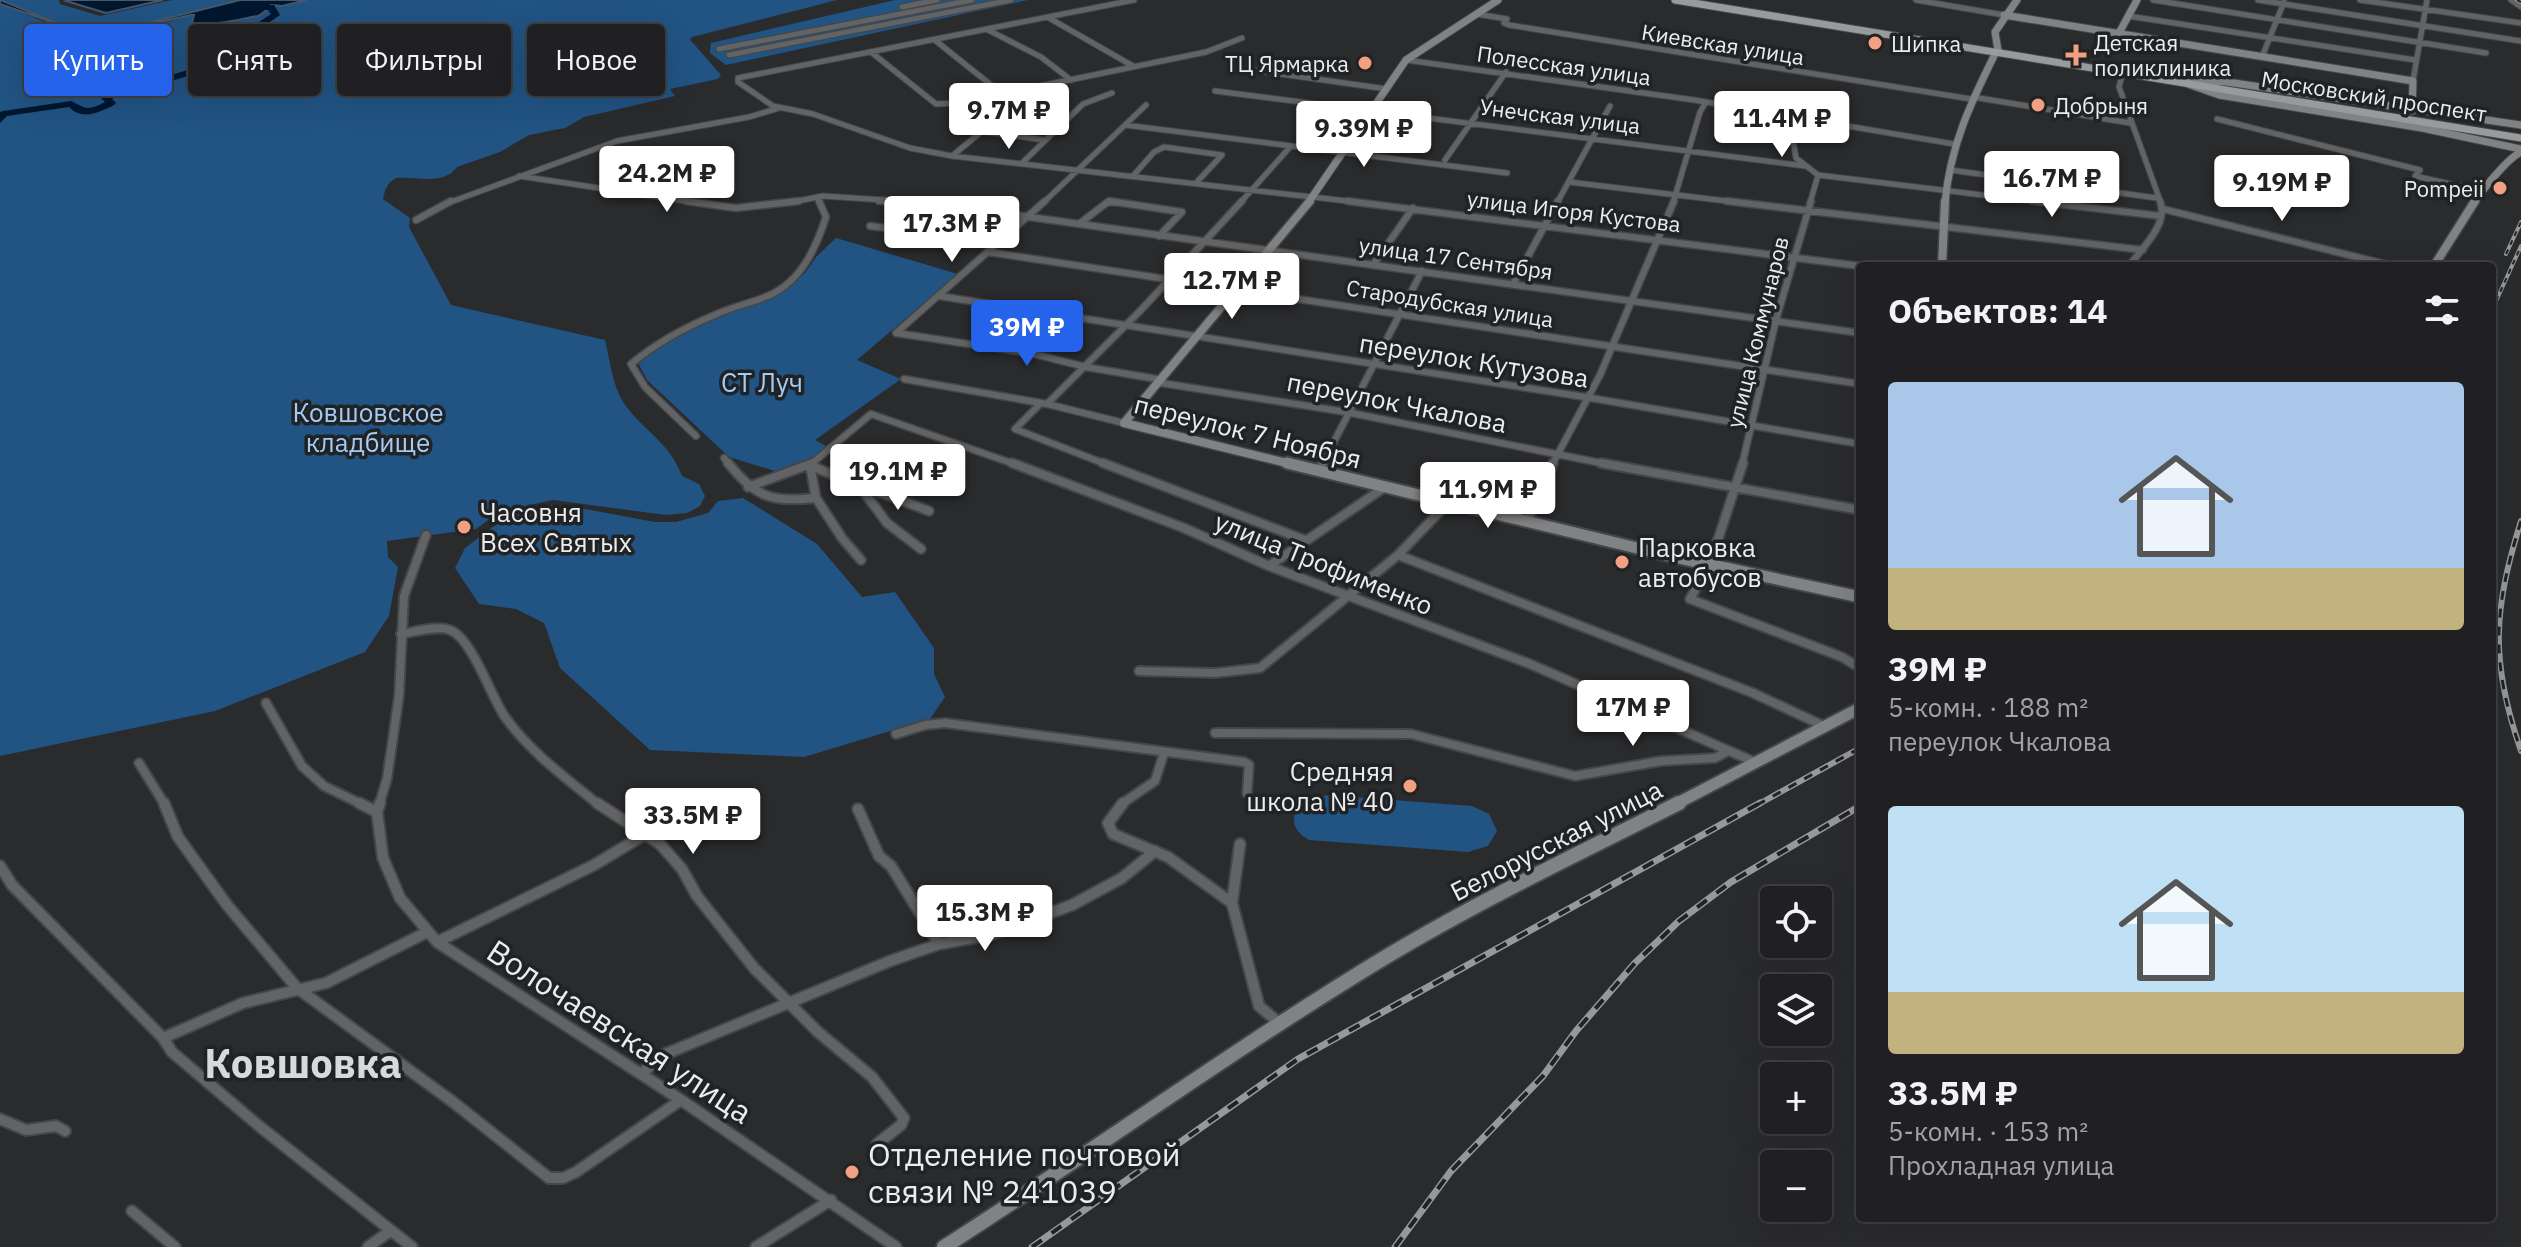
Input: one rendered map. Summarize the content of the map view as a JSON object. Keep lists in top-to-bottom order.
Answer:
{
  "streets": {
    "main road": ["Московский проспект"],
    "street": [
      "Киевская улица",
      "Полесская улица",
      "Унечская улица",
      "улица Игоря Кустова",
      "улица 17 Сентября",
      "Стародубская улица",
      "улица Коммунаров",
      "переулок Кутузова",
      "переулок Чкалова",
      "переулок 7 Ноября",
      "улица Трофименко",
      "Белорусская улица",
      "Волочаевская улица"
    ]
  },
  "crossings": [
    ["улица Игоря Кустова", "улица Коммунаров"],
    ["улица 17 Сентября", "улица Коммунаров"],
    ["Стародубская улица", "улица Коммунаров"],
    ["улица Коммунаров", "переулок Кутузова"],
    ["улица Коммунаров", "переулок Чкалова"],
    ["улица Коммунаров", "переулок 7 Ноября"],
    ["переулок Кутузова", "переулок Чкалова"],
    ["улица Трофименко", "Белорусская улица"]
  ],
  "districts": ["Ковшовка"],
  "parks": ["СТ Луч", "Ковшовское кладбище"],
  "places": {
    "other": [
      "Шипка",
      "ТЦ Ярмарка",
      "Добрыня",
      "Pompeii",
      "Часовня Всех Святых",
      "Парковка автобусов",
      "Средняя школа № 40",
      "Отделение почтовой связи № 241039"
    ],
    "health": ["Детская поликлиника"]
  },
  "page": {
    "chip": [
      "Купить",
      "Снять",
      "Фильтры",
      "Новое"
    ],
    "price": [
      "9.7M ₽",
      "11.4M ₽",
      "9.39M ₽",
      "24.2M ₽",
      "16.7M ₽",
      "9.19M ₽",
      "17.3M ₽",
      "12.7M ₽",
      "39M ₽",
      "19.1M ₽",
      "11.9M ₽",
      "17M ₽",
      "33.5M ₽",
      "15.3M ₽"
    ],
    "heading": "Объектов: 14",
    "list": [
      {
        "name": "39M ₽",
        "note": "5-комн. · 188 m² · переулок Чкалова"
      },
      {
        "name": "33.5M ₽",
        "note": "5-комн. · 153 m² · Прохладная улица"
      }
    ],
    "map_buttons": ["+", "−"]
  }
}
